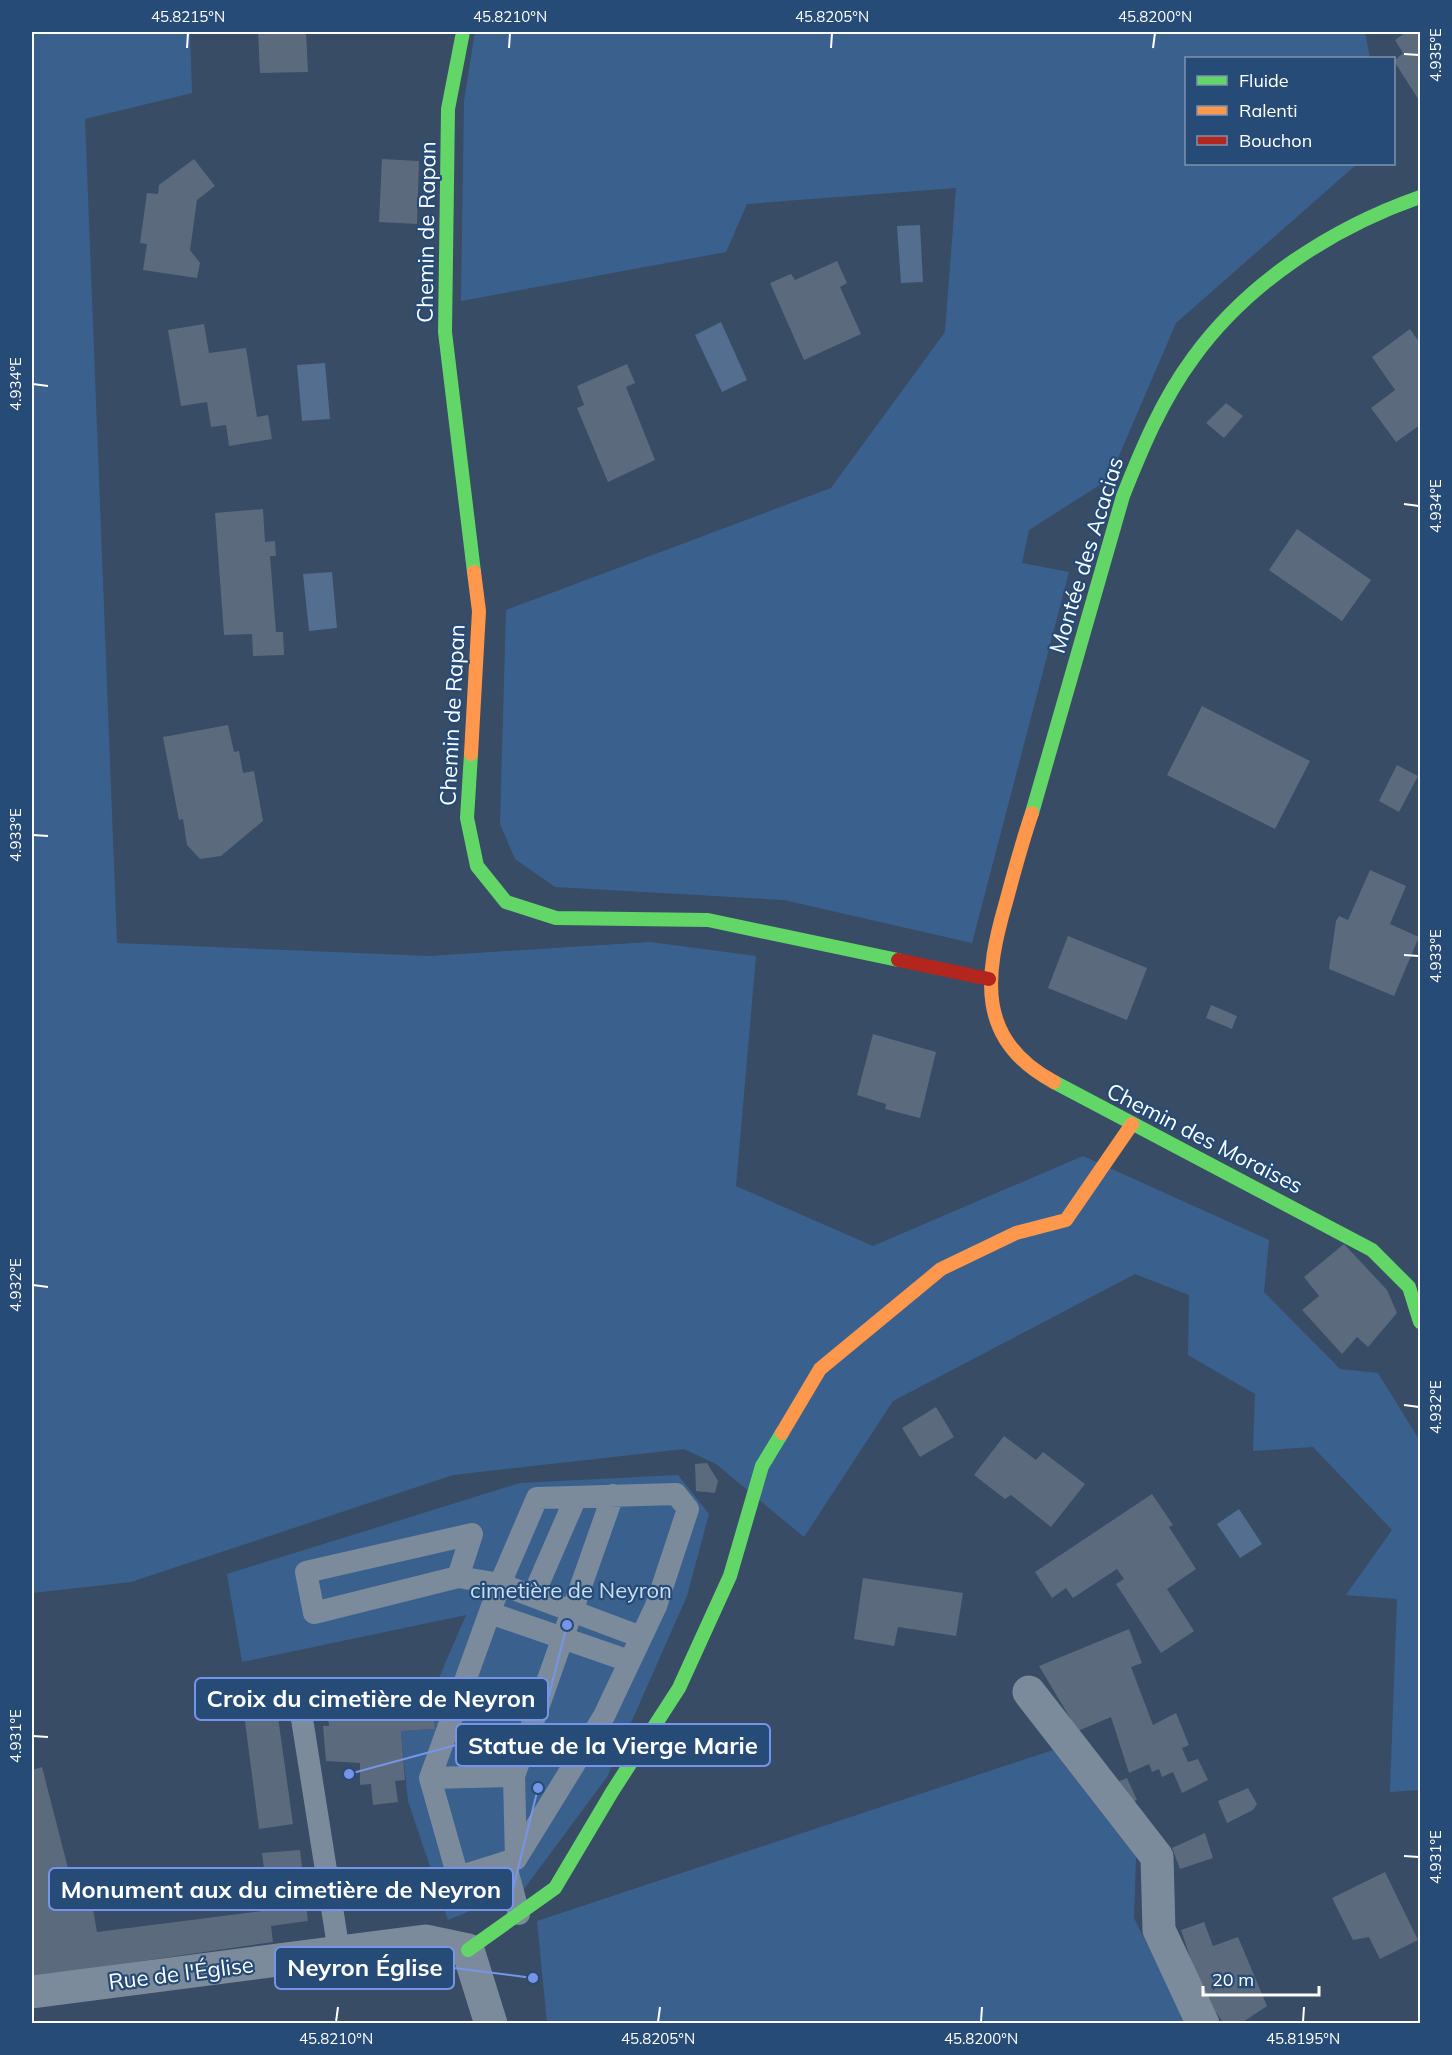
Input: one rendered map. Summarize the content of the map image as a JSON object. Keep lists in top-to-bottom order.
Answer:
{
  "streets": {
    "street": [
      "Chemin de Rapan",
      "Montée des Acacias",
      "Chemin des Moraises",
      "Rue de l'Église"
    ]
  },
  "crossings": [
    ["Chemin de Rapan", "Montée des Acacias"],
    ["Chemin de Rapan", "Chemin des Moraises"],
    ["Montée des Acacias", "Chemin des Moraises"]
  ],
  "parks": ["cimetière de Neyron"],
  "places": [
    "Croix du cimetière de Neyron",
    "Statue de la Vierge Marie",
    "Monument aux du cimetière de Neyron",
    "Neyron Église"
  ],
  "legend": ["Fluide", "Ralenti", "Bouchon"],
  "scale_bar": "20 m",
  "coordinates": [
    "45.8215°N",
    "45.8210°N",
    "45.8205°N",
    "45.8200°N",
    "4.935°E",
    "4.934°E",
    "4.933°E",
    "4.932°E",
    "4.931°E",
    "45.8195°N"
  ]
}
